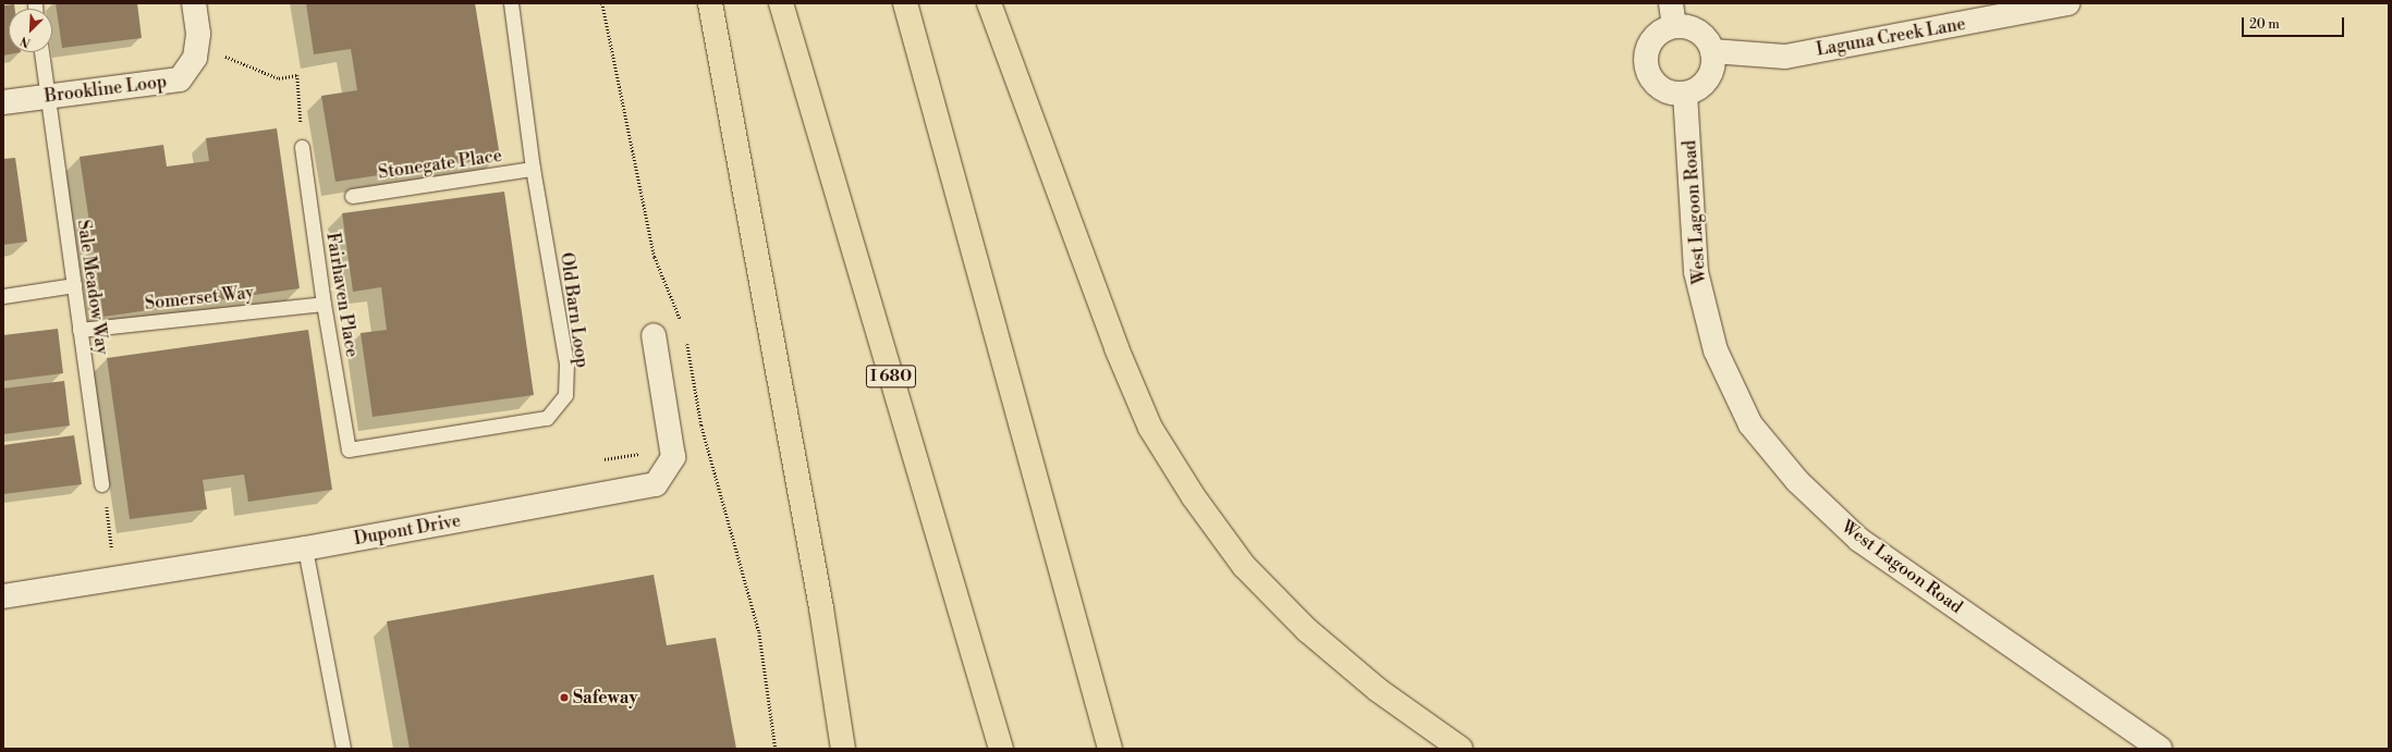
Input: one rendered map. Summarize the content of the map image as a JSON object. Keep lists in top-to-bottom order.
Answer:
{
  "streets": {
    "highway": ["I 680"],
    "street": [
      "Laguna Creek Lane",
      "Brookline Loop",
      "West Lagoon Road",
      "Dupont Drive"
    ],
    "lane": [
      "Stonegate Place",
      "Sale Meadow Way",
      "Fairhaven Place",
      "Somerset Way",
      "Old Barn Loop"
    ]
  },
  "crossings": [
    ["Laguna Creek Lane", "West Lagoon Road"],
    ["Brookline Loop", "Sale Meadow Way"],
    ["Stonegate Place", "Old Barn Loop"],
    ["Sale Meadow Way", "Somerset Way"],
    ["Fairhaven Place", "Somerset Way"],
    ["Fairhaven Place", "Old Barn Loop"]
  ],
  "places": ["Safeway"],
  "scale_bar": "20 m",
  "north": "bottom left"
}
